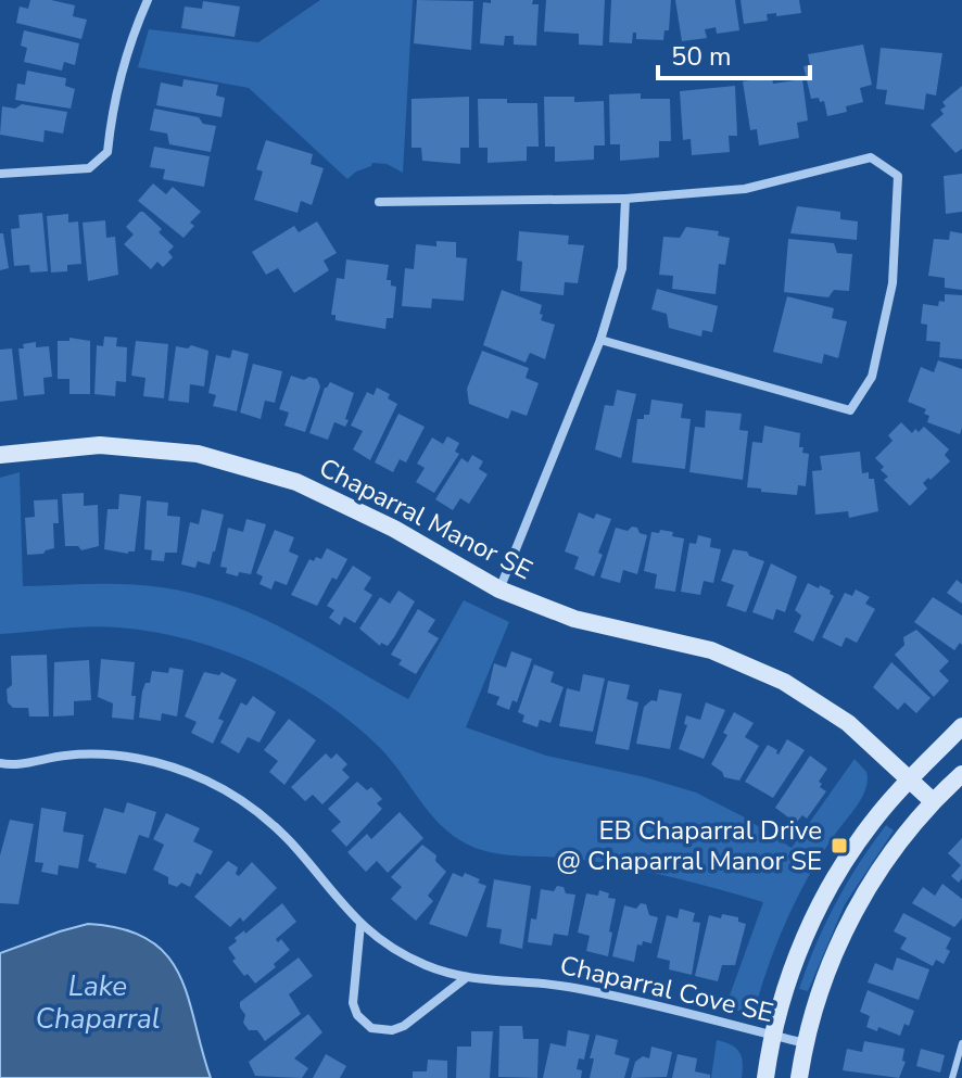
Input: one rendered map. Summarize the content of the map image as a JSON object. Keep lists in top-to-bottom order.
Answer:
{
  "streets": {
    "street": ["Chaparral Manor SE", "Chaparral Cove SE"]
  },
  "water": ["Lake Chaparral"],
  "places": {
    "transit": ["EB Chaparral Drive @ Chaparral Manor SE"]
  },
  "scale_bar": "50 m"
}
